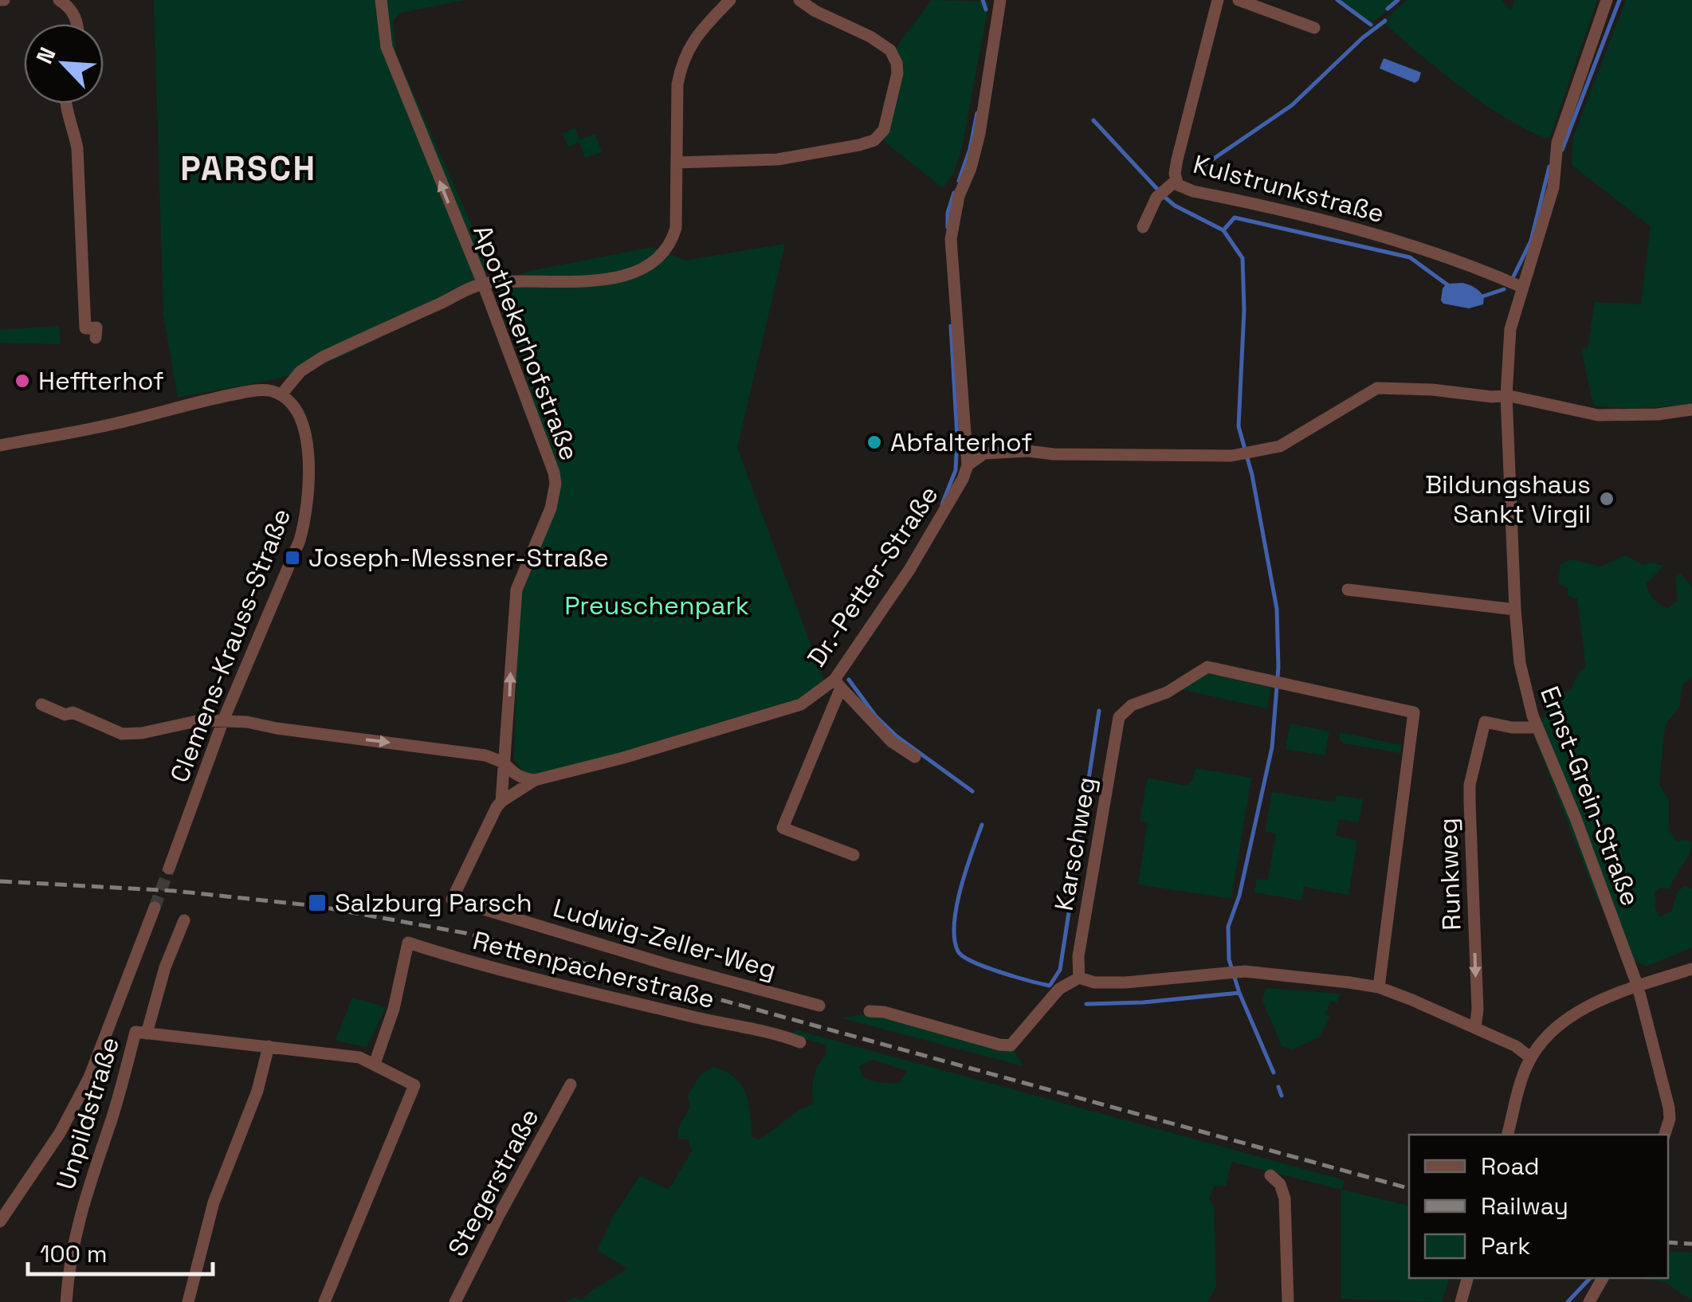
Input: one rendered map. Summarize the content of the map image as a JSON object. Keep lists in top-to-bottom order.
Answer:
{
  "streets": {
    "street": [
      "Kulstrunkstraße",
      "Apothekerhofstraße",
      "Dr.-Petter-Straße",
      "Clemens-Krauss-Straße",
      "Ernst-Grein-Straße",
      "Karschweg",
      "Runkweg",
      "Ludwig-Zeller-Weg",
      "Rettenpacherstraße",
      "Unpildstraße",
      "Stegerstraße"
    ]
  },
  "crossings": [
    ["Kulstrunkstraße", "Ernst-Grein-Straße"],
    ["Apothekerhofstraße", "Dr.-Petter-Straße"],
    ["Apothekerhofstraße", "Ludwig-Zeller-Weg"],
    ["Dr.-Petter-Straße", "Ludwig-Zeller-Weg"],
    ["Ernst-Grein-Straße", "Runkweg"]
  ],
  "one_way": ["Apothekerhofstraße", "Runkweg"],
  "districts": ["PARSCH"],
  "parks": ["Preuschenpark"],
  "places": {
    "other": ["Heffterhof", "Abfalterhof", "Bildungshaus Sankt Virgil"],
    "transit": ["Joseph-Messner-Straße", "Salzburg Parsch"]
  },
  "legend": ["Road", "Railway", "Park"],
  "scale_bar": "100 m",
  "north": "top left"
}
